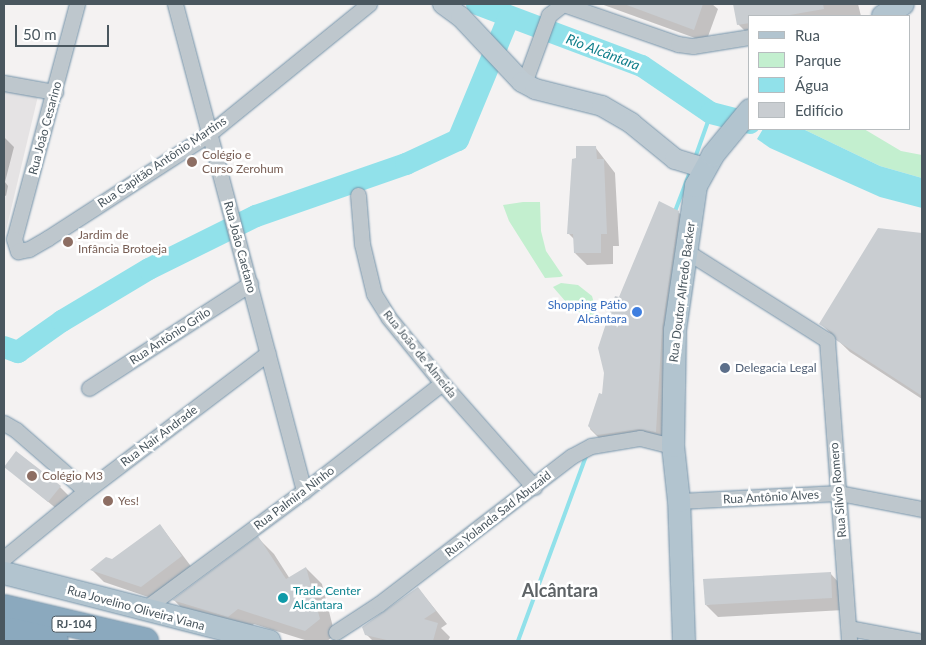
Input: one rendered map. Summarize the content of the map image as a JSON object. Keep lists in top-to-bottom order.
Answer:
{
  "streets": {
    "highway": ["RJ-104"],
    "main road": ["Rua Doutor Alfredo Backer", "Rua Jovelino Oliveira Viana"],
    "street": [
      "Rua João Cesarino",
      "Rua Capitão Antônio Martins",
      "Rua João Caetano",
      "Rua Antônio Grilo",
      "Rua João de Almeida",
      "Rua Nair Andrade",
      "Rua Sílvio Romero",
      "Rua Antônio Alves",
      "Rua Palmira Ninho",
      "Rua Yolanda Sad Abuzaid"
    ]
  },
  "crossings": [
    ["Rua João Cesarino", "Rua Capitão Antônio Martins"],
    ["Rua Capitão Antônio Martins", "Rua João Caetano"],
    ["Rua João Caetano", "Rua Antônio Grilo"],
    ["Rua João Caetano", "Rua Nair Andrade"],
    ["Rua João Caetano", "Rua Palmira Ninho"],
    ["Rua Doutor Alfredo Backer", "Rua Sílvio Romero"],
    ["Rua Doutor Alfredo Backer", "Rua Antônio Alves"],
    ["Rua Doutor Alfredo Backer", "Rua Yolanda Sad Abuzaid"],
    ["Rua João de Almeida", "Rua Palmira Ninho"],
    ["Rua João de Almeida", "Rua Yolanda Sad Abuzaid"],
    ["Rua Sílvio Romero", "Rua Antônio Alves"],
    ["Rua Palmira Ninho", "Rua Jovelino Oliveira Viana"]
  ],
  "districts": ["Alcântara"],
  "water": ["Rio Alcântara"],
  "places": [
    "Colégio e Curso Zerohum",
    "Jardim de Infância Brotoeja",
    "Shopping Pátio Alcântara",
    "Delegacia Legal",
    "Colégio M3",
    "Yes!",
    "Trade Center Alcântara"
  ],
  "legend": [
    "Rua",
    "Parque",
    "Água",
    "Edifício"
  ],
  "scale_bar": "50 m"
}
